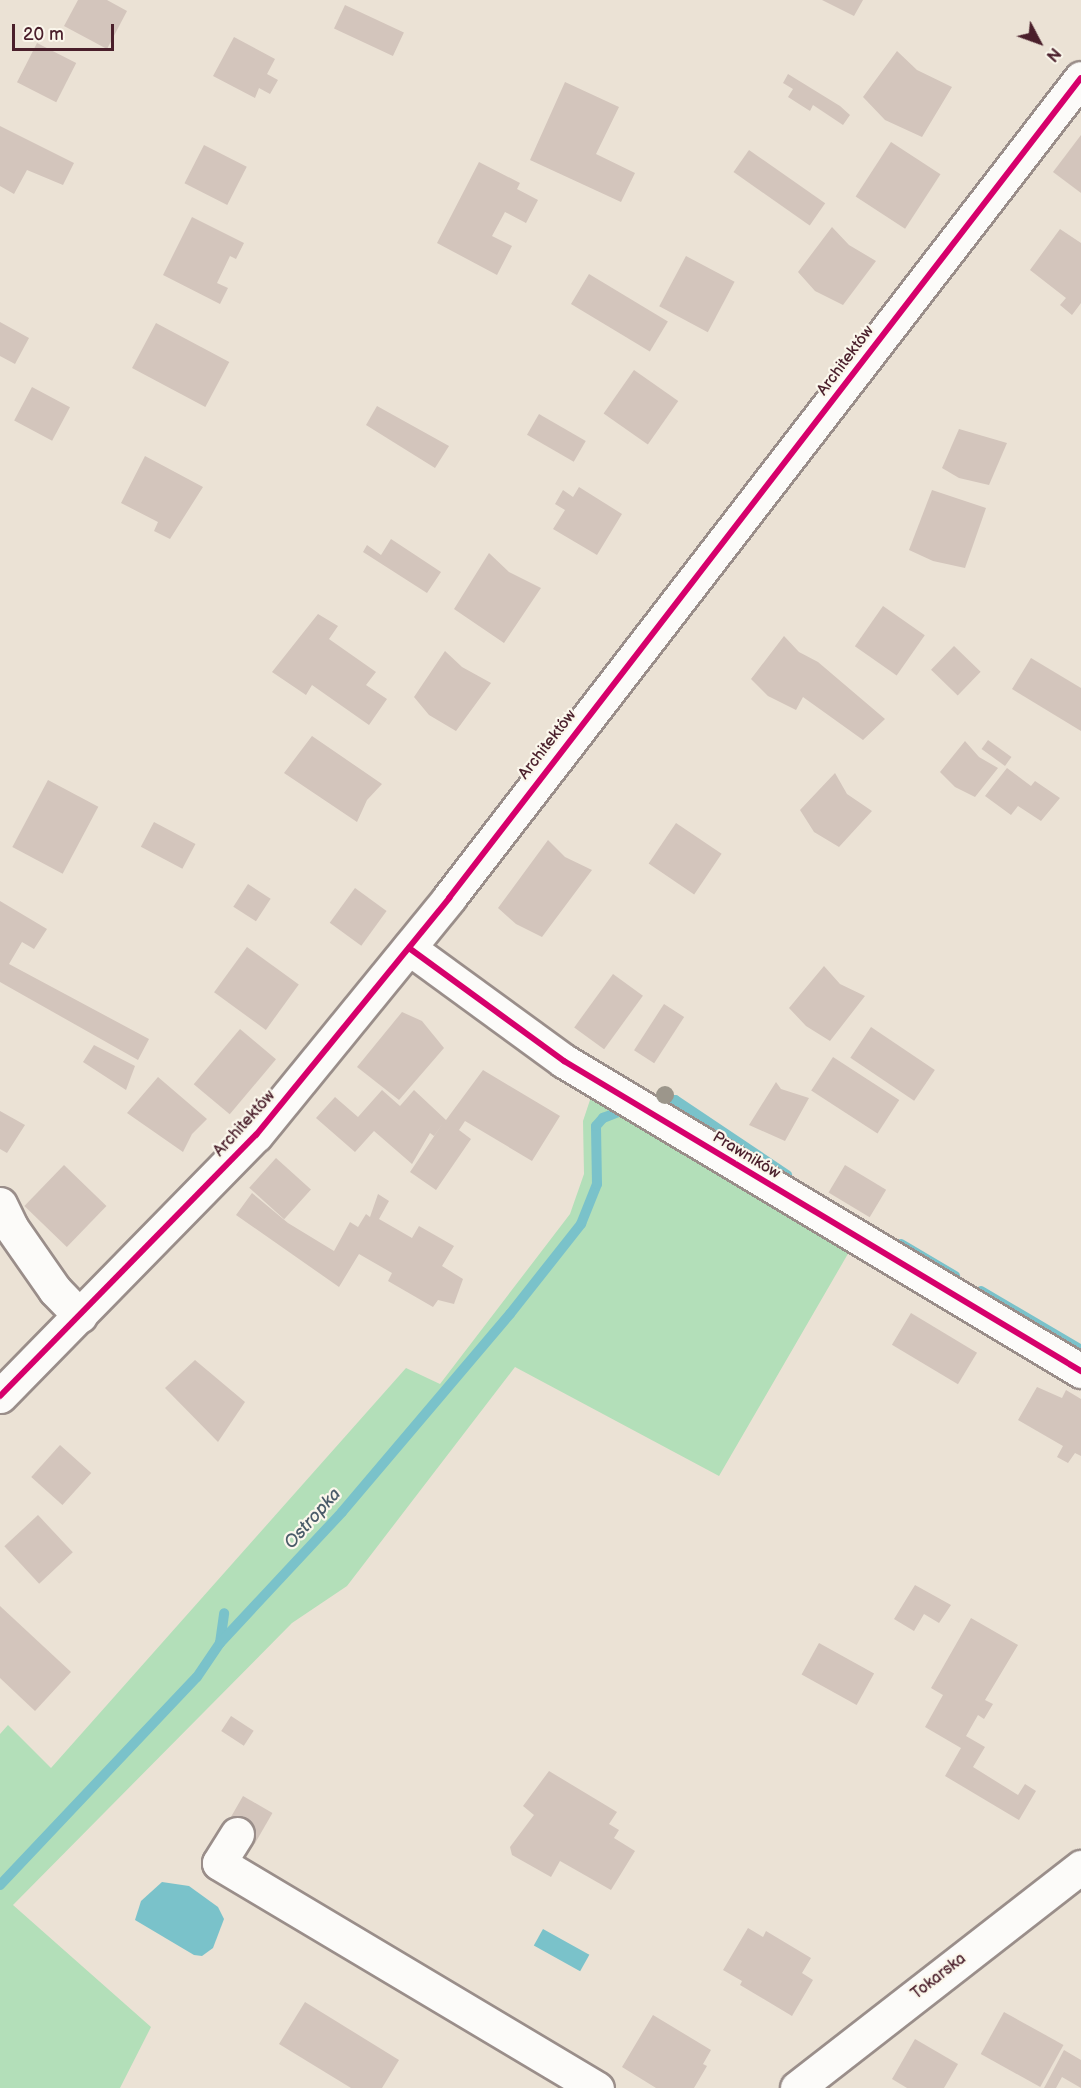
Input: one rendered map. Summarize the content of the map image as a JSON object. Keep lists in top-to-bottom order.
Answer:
{
  "streets": {
    "street": ["Architektów", "Prawników", "Tokarska"]
  },
  "crossings": [
    ["Architektów", "Prawników"]
  ],
  "water": ["Ostropka"],
  "scale_bar": "20 m",
  "north": "bottom right"
}
